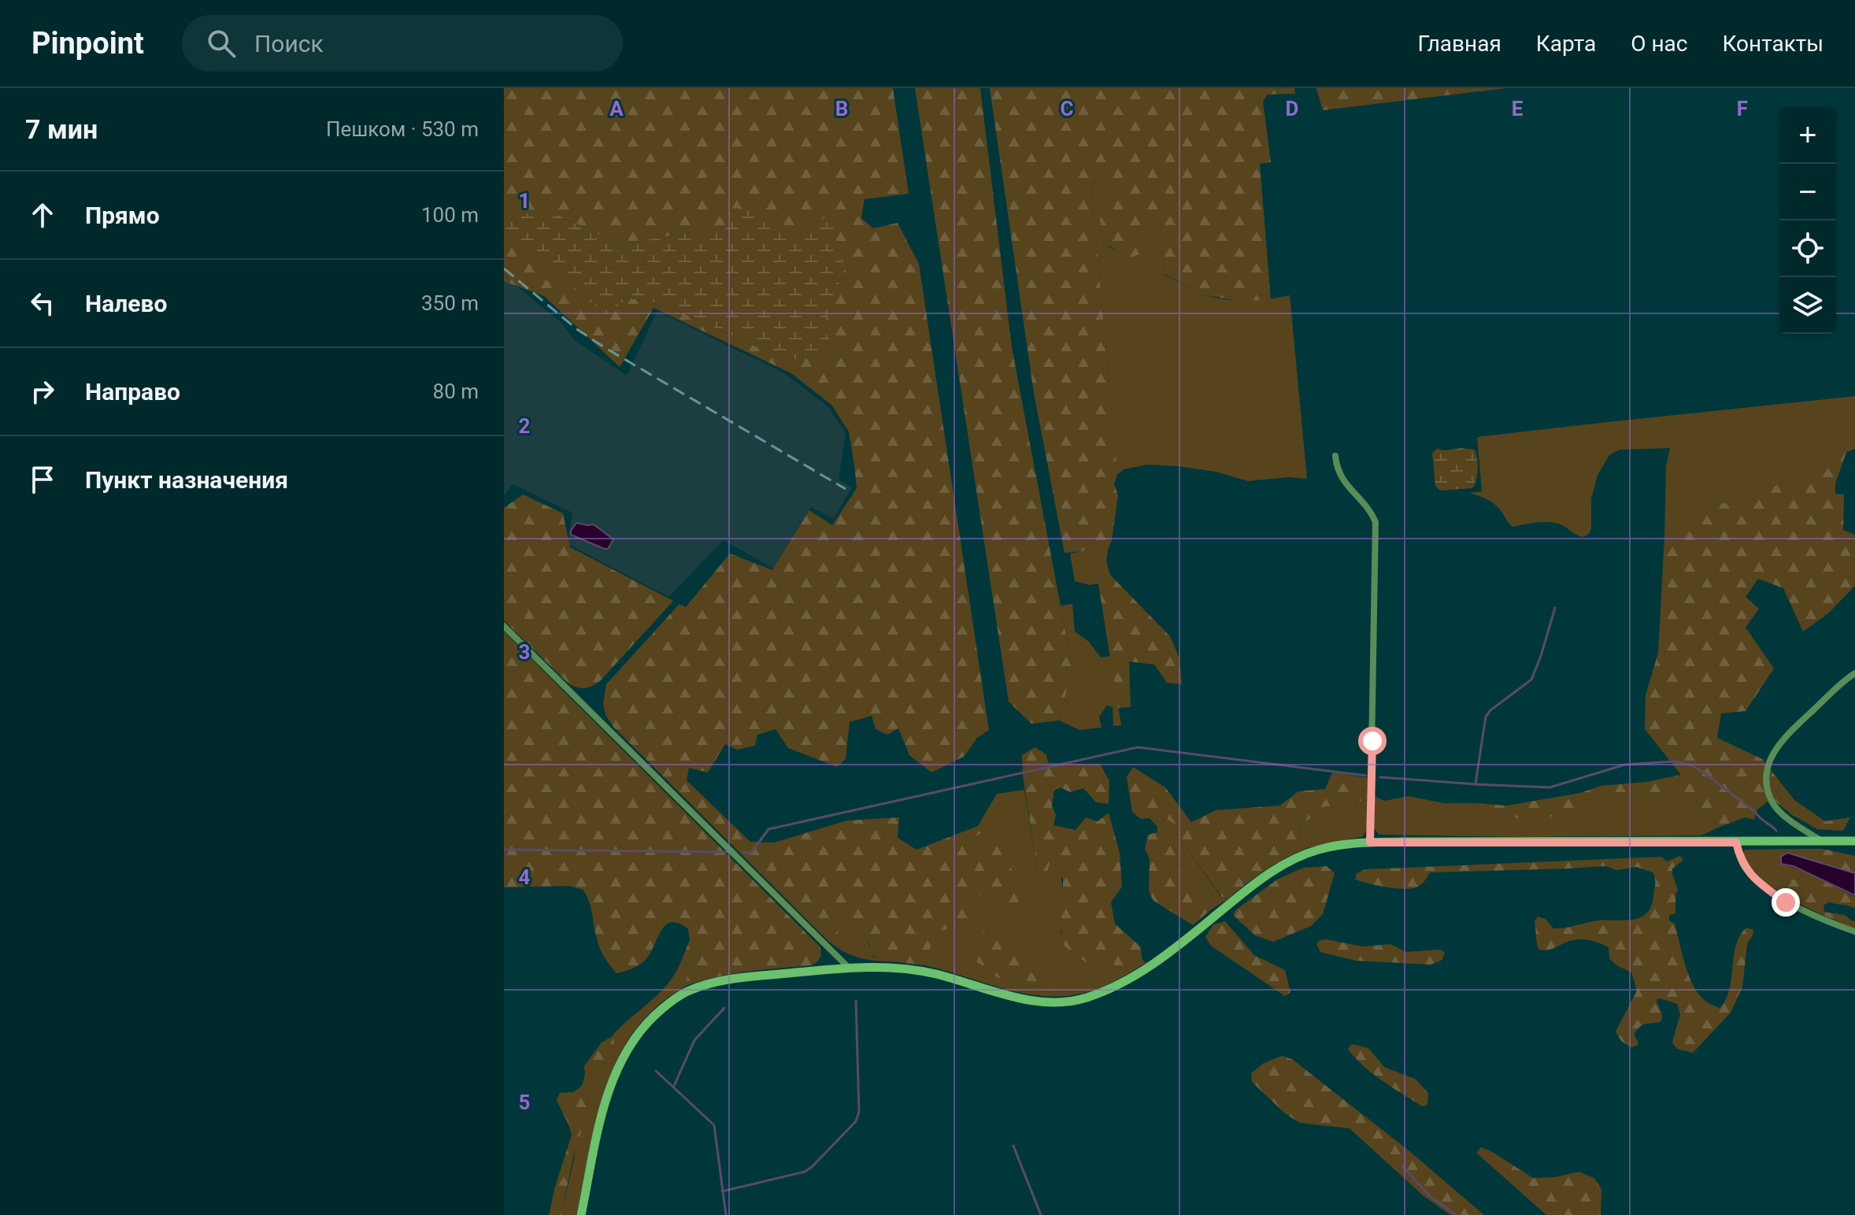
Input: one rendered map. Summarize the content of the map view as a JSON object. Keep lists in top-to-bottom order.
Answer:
{
  "page": {
    "header": "Pinpoint",
    "search": "Поиск",
    "nav": [
      "Главная",
      "Карта",
      "О нас",
      "Контакты"
    ],
    "heading": ["7 мин", "Пешком · 530 m"],
    "map_buttons": ["+", "−"],
    "list": [
      ["Прямо", "100 m"],
      ["Налево", "350 m"],
      ["Направо", "80 m"],
      "Пункт назначения"
    ]
  },
  "grid": {
    "columns": [
      "A",
      "B",
      "C",
      "D",
      "E",
      "F"
    ],
    "rows": [
      "1",
      "2",
      "3",
      "4",
      "5"
    ]
  }
}
